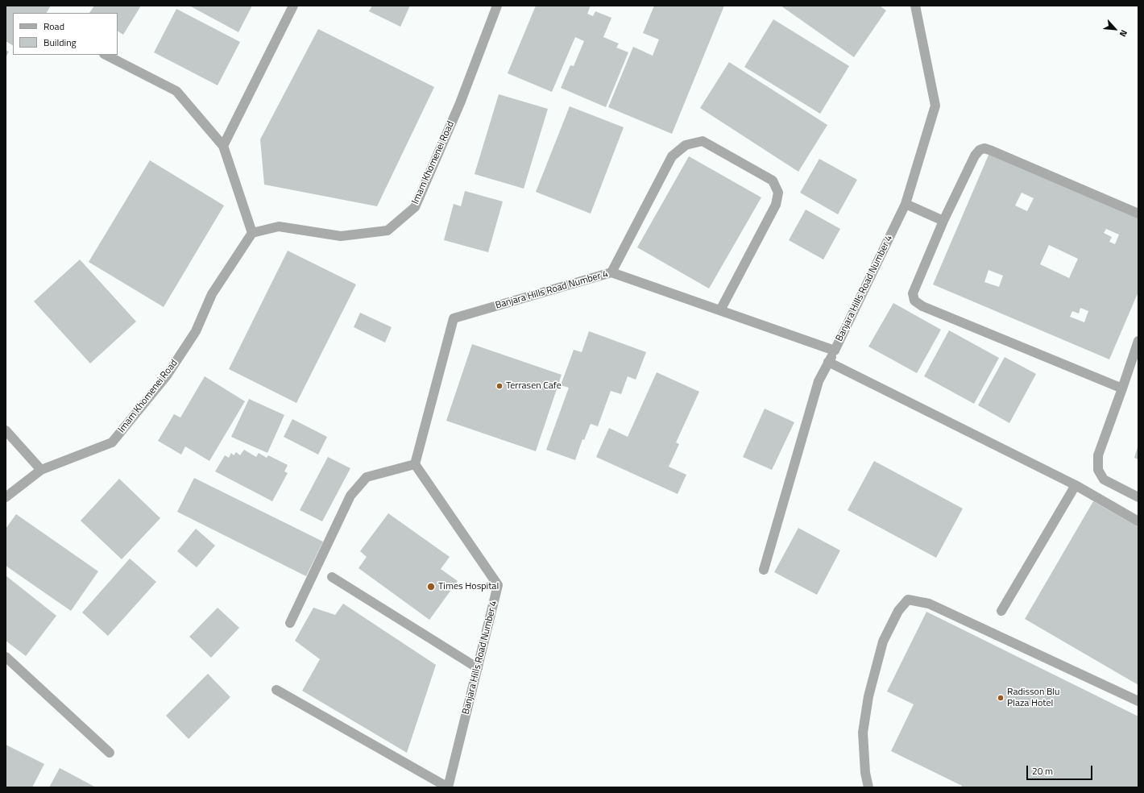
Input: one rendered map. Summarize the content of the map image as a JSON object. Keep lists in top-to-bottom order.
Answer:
{
  "streets": {
    "street": ["Imam Khomenei Road", "Banjara Hills Road Number 4"]
  },
  "places": ["Terrasen Cafe", "Times Hospital", "Radisson Blu Plaza Hotel"],
  "legend": ["Road", "Building"],
  "scale_bar": "20 m",
  "north": "bottom right"
}
